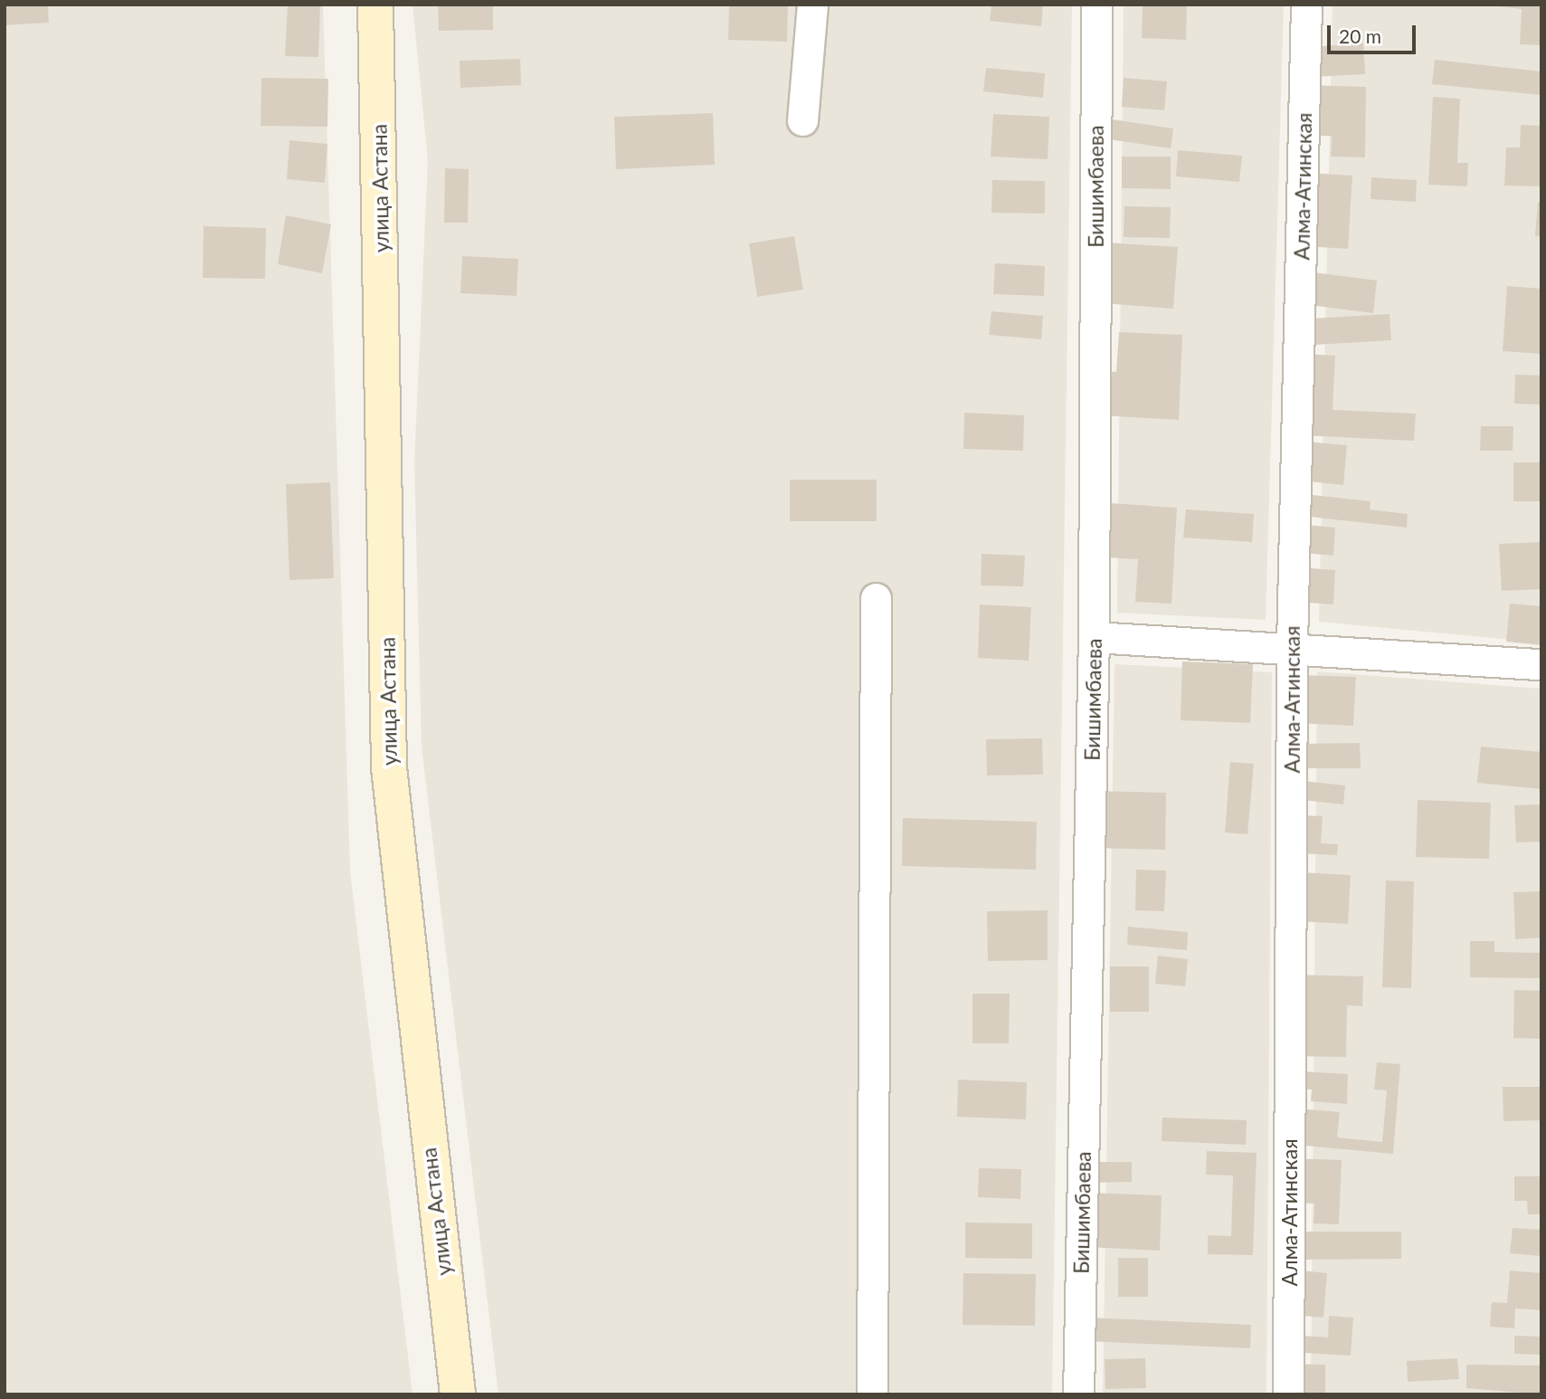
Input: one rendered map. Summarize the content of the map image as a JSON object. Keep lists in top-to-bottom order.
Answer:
{
  "streets": {
    "main road": ["улица Астана"],
    "street": ["Бишимбаева", "Алма-Атинская"]
  },
  "scale_bar": "20 m"
}
